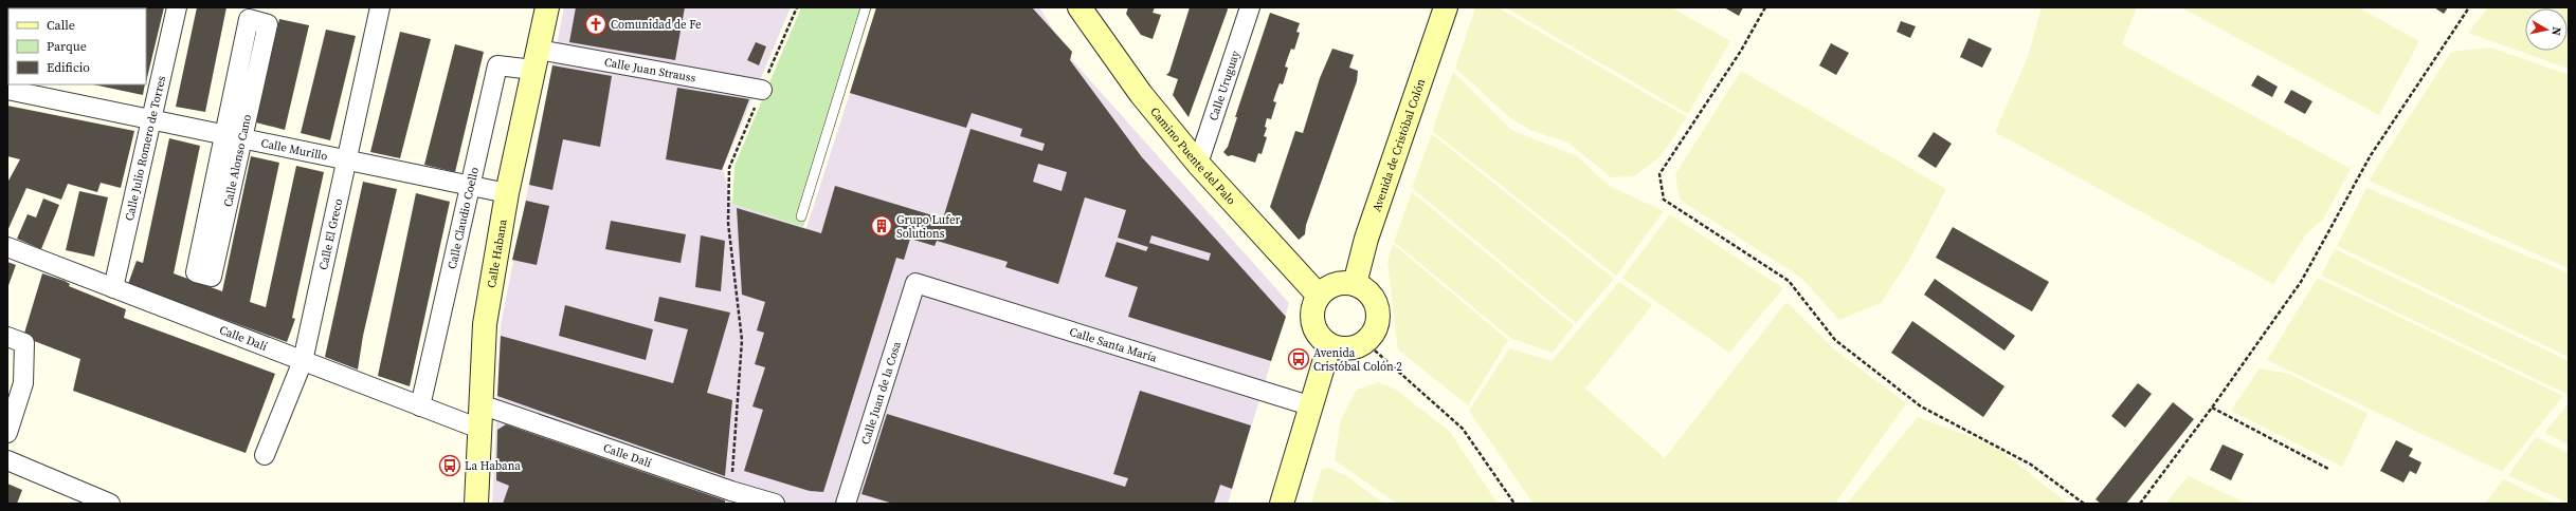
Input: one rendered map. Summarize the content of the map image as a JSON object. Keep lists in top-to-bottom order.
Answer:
{
  "streets": {
    "street": [
      "Calle Juan Strauss",
      "Calle Uruguay",
      "Avenida de Cristóbal Colón",
      "Calle Julio Romero de Torres",
      "Calle Murillo",
      "Camino Puente del Palo",
      "Calle Alonso Cano",
      "Calle Claudio Coello",
      "Calle El Greco",
      "Calle Habana",
      "Calle Dalí",
      "Calle Santa María",
      "Calle Juan de la Cosa"
    ]
  },
  "crossings": [
    ["Calle Juan Strauss", "Calle Claudio Coello"],
    ["Calle Juan Strauss", "Calle Habana"],
    ["Calle Uruguay", "Camino Puente del Palo"],
    ["Avenida de Cristóbal Colón", "Camino Puente del Palo"],
    ["Calle Julio Romero de Torres", "Calle Murillo"],
    ["Calle Julio Romero de Torres", "Calle Dalí"],
    ["Calle Murillo", "Calle Alonso Cano"],
    ["Calle Murillo", "Calle Claudio Coello"],
    ["Calle Murillo", "Calle El Greco"],
    ["Calle Murillo", "Calle Habana"],
    ["Calle Claudio Coello", "Calle Habana"],
    ["Calle Claudio Coello", "Calle Dalí"],
    ["Calle El Greco", "Calle Dalí"],
    ["Calle Habana", "Calle Dalí"],
    ["Calle Santa María", "Calle Juan de la Cosa"]
  ],
  "places": {
    "church": ["Comunidad de Fe"],
    "building": ["Grupo Lufer Solutions"],
    "bus stop": ["Avenida Cristóbal Colón 2", "La Habana"]
  },
  "legend": ["Calle", "Parque", "Edificio"],
  "north": "right"
}
